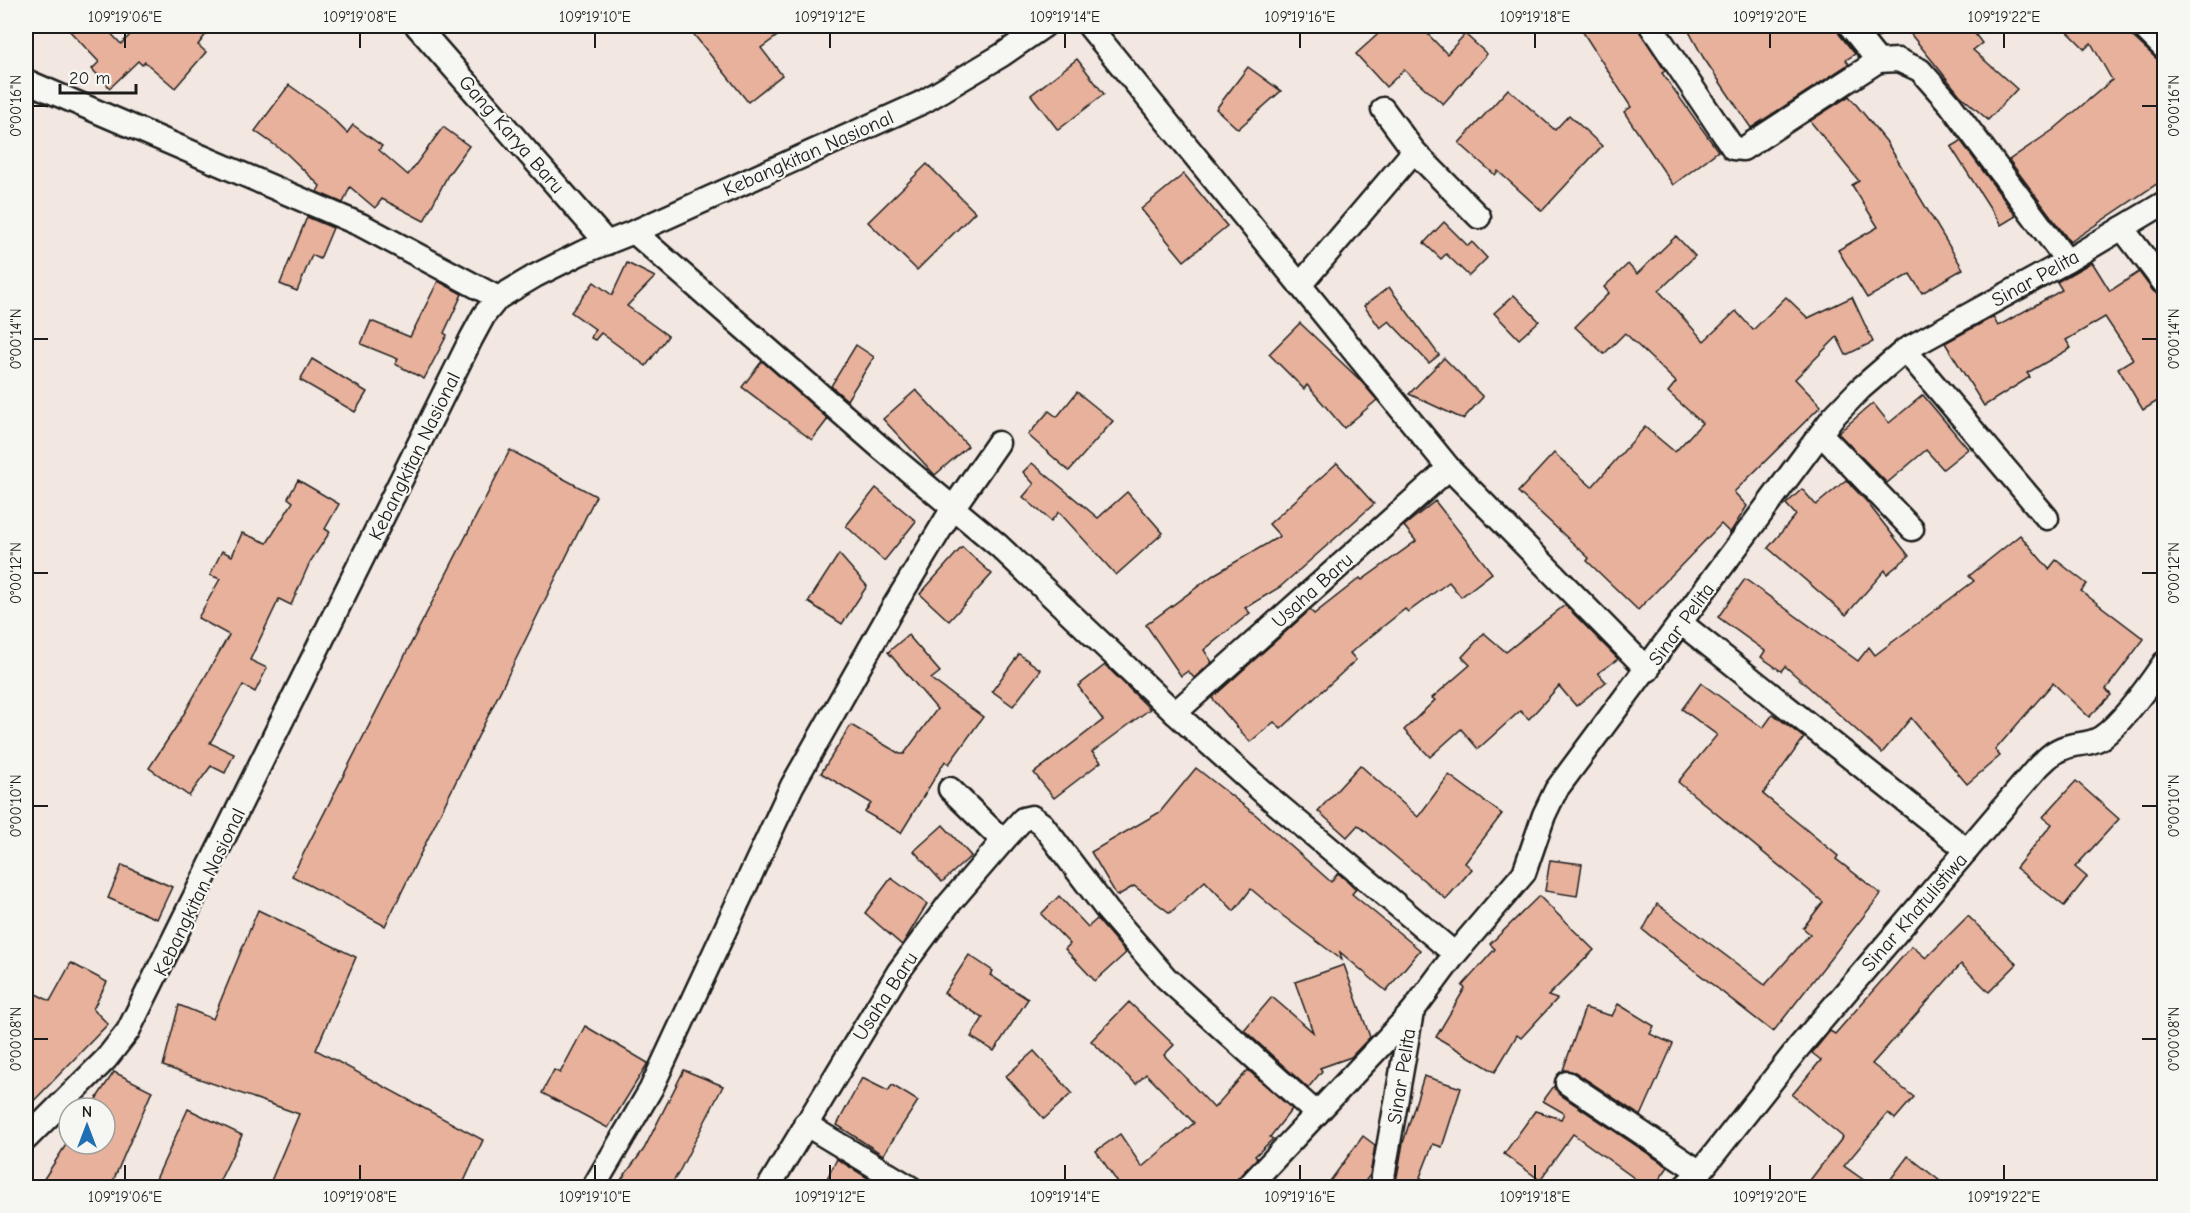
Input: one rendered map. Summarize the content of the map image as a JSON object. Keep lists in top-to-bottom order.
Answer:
{
  "streets": {
    "street": [
      "Gang Karya Baru",
      "Kebangkitan Nasional",
      "Sinar Pelita",
      "Usaha Baru",
      "Sinar Khatulistiwa"
    ]
  },
  "crossings": [
    ["Gang Karya Baru", "Kebangkitan Nasional"]
  ],
  "scale_bar": "20 m",
  "north": "top",
  "coordinates": [
    "109°19'06\"E",
    "109°19'08\"E",
    "109°19'10\"E",
    "109°19'12\"E",
    "109°19'14\"E",
    "109°19'16\"E",
    "109°19'18\"E",
    "109°19'20\"E",
    "109°19'22\"E",
    "0°00'16\"N",
    "0°00'14\"N",
    "0°00'12\"N",
    "0°00'10\"N",
    "0°00'08\"N"
  ]
}
